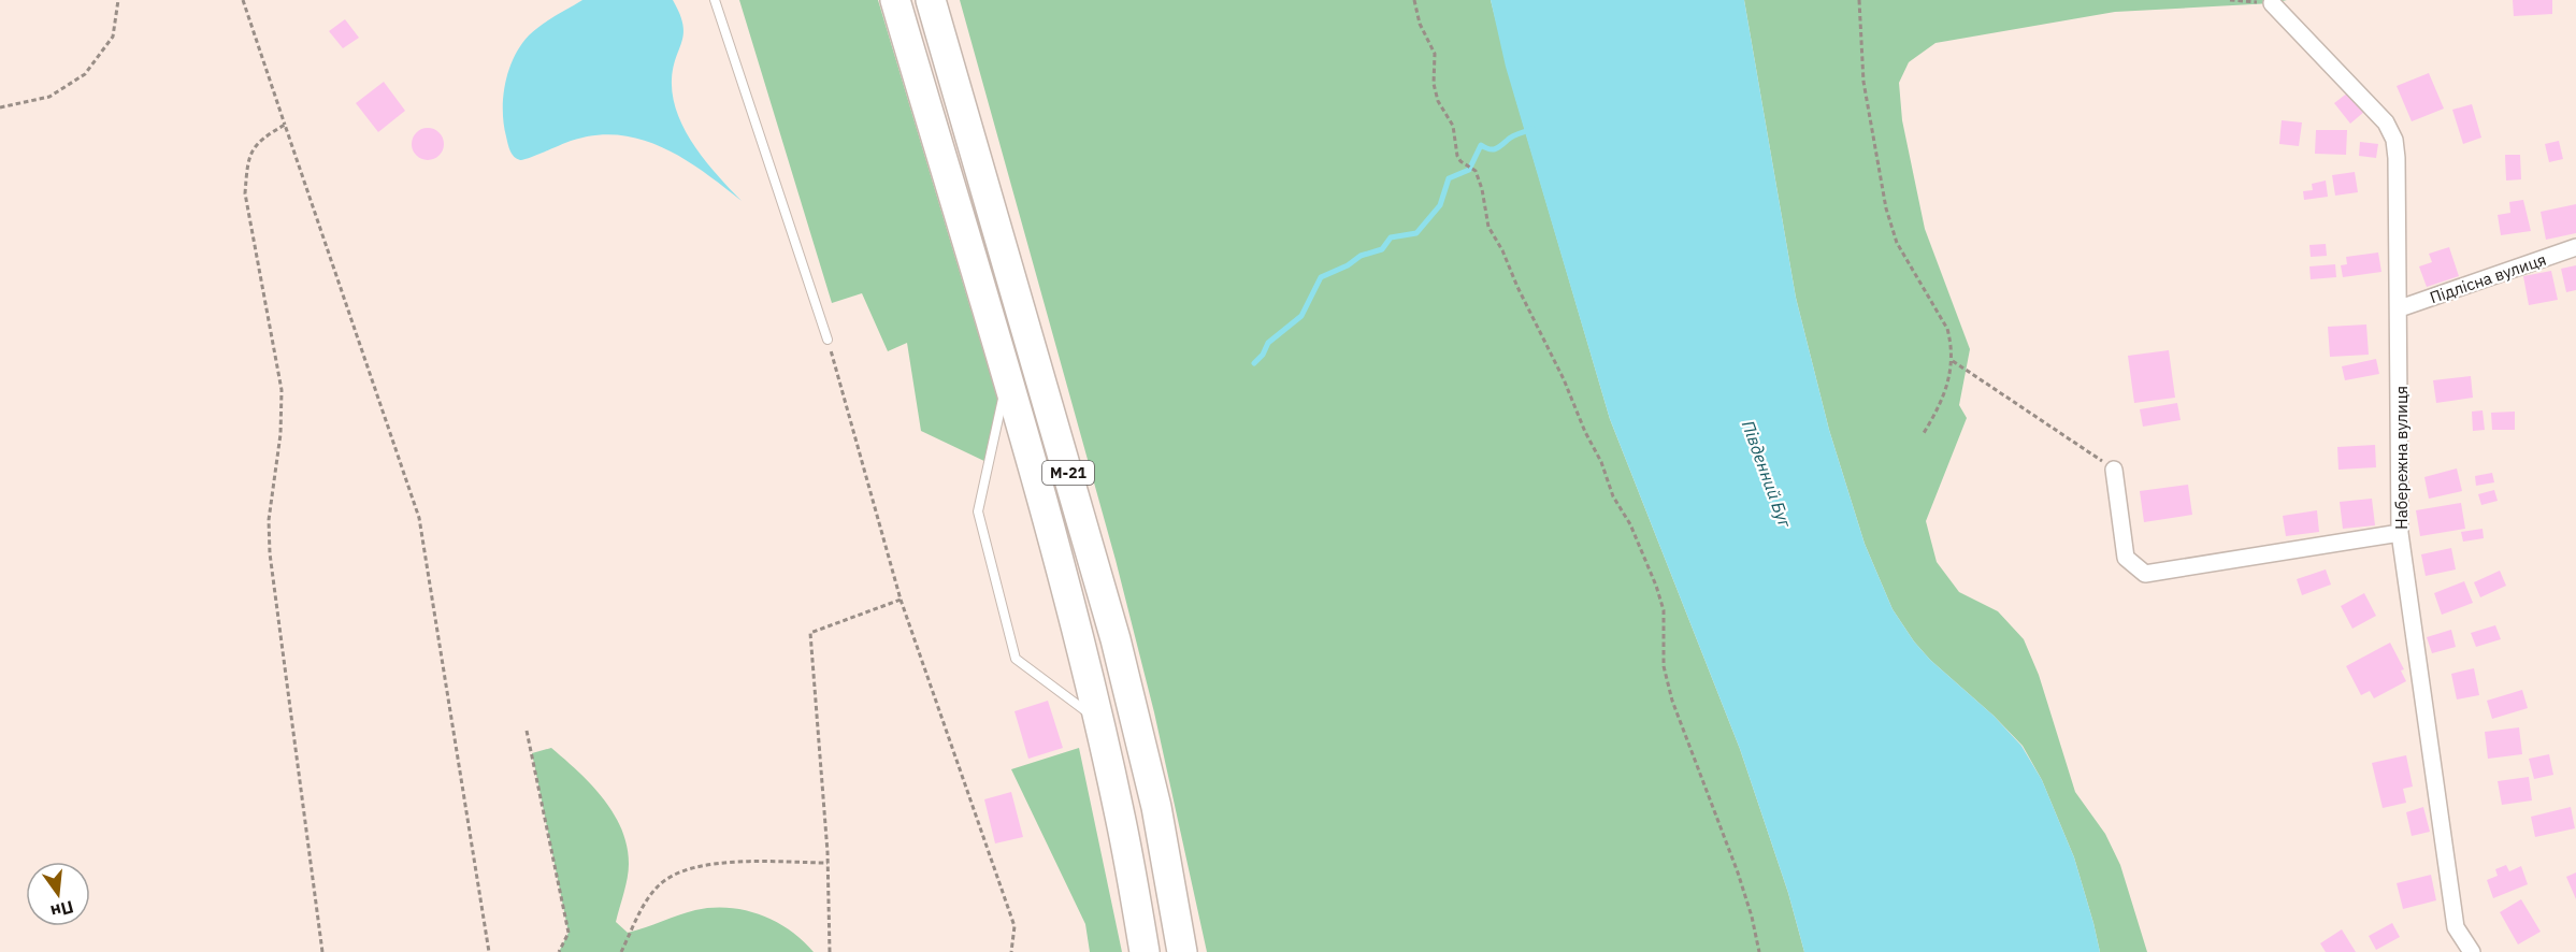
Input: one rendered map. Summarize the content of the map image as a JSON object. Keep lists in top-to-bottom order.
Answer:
{
  "streets": {
    "highway": ["М-21"],
    "street": ["Підлісна вулиця", "Набережна вулиця"]
  },
  "crossings": [
    ["Підлісна вулиця", "Набережна вулиця"]
  ],
  "water": ["Південний Буг"],
  "north": "bottom"
}
